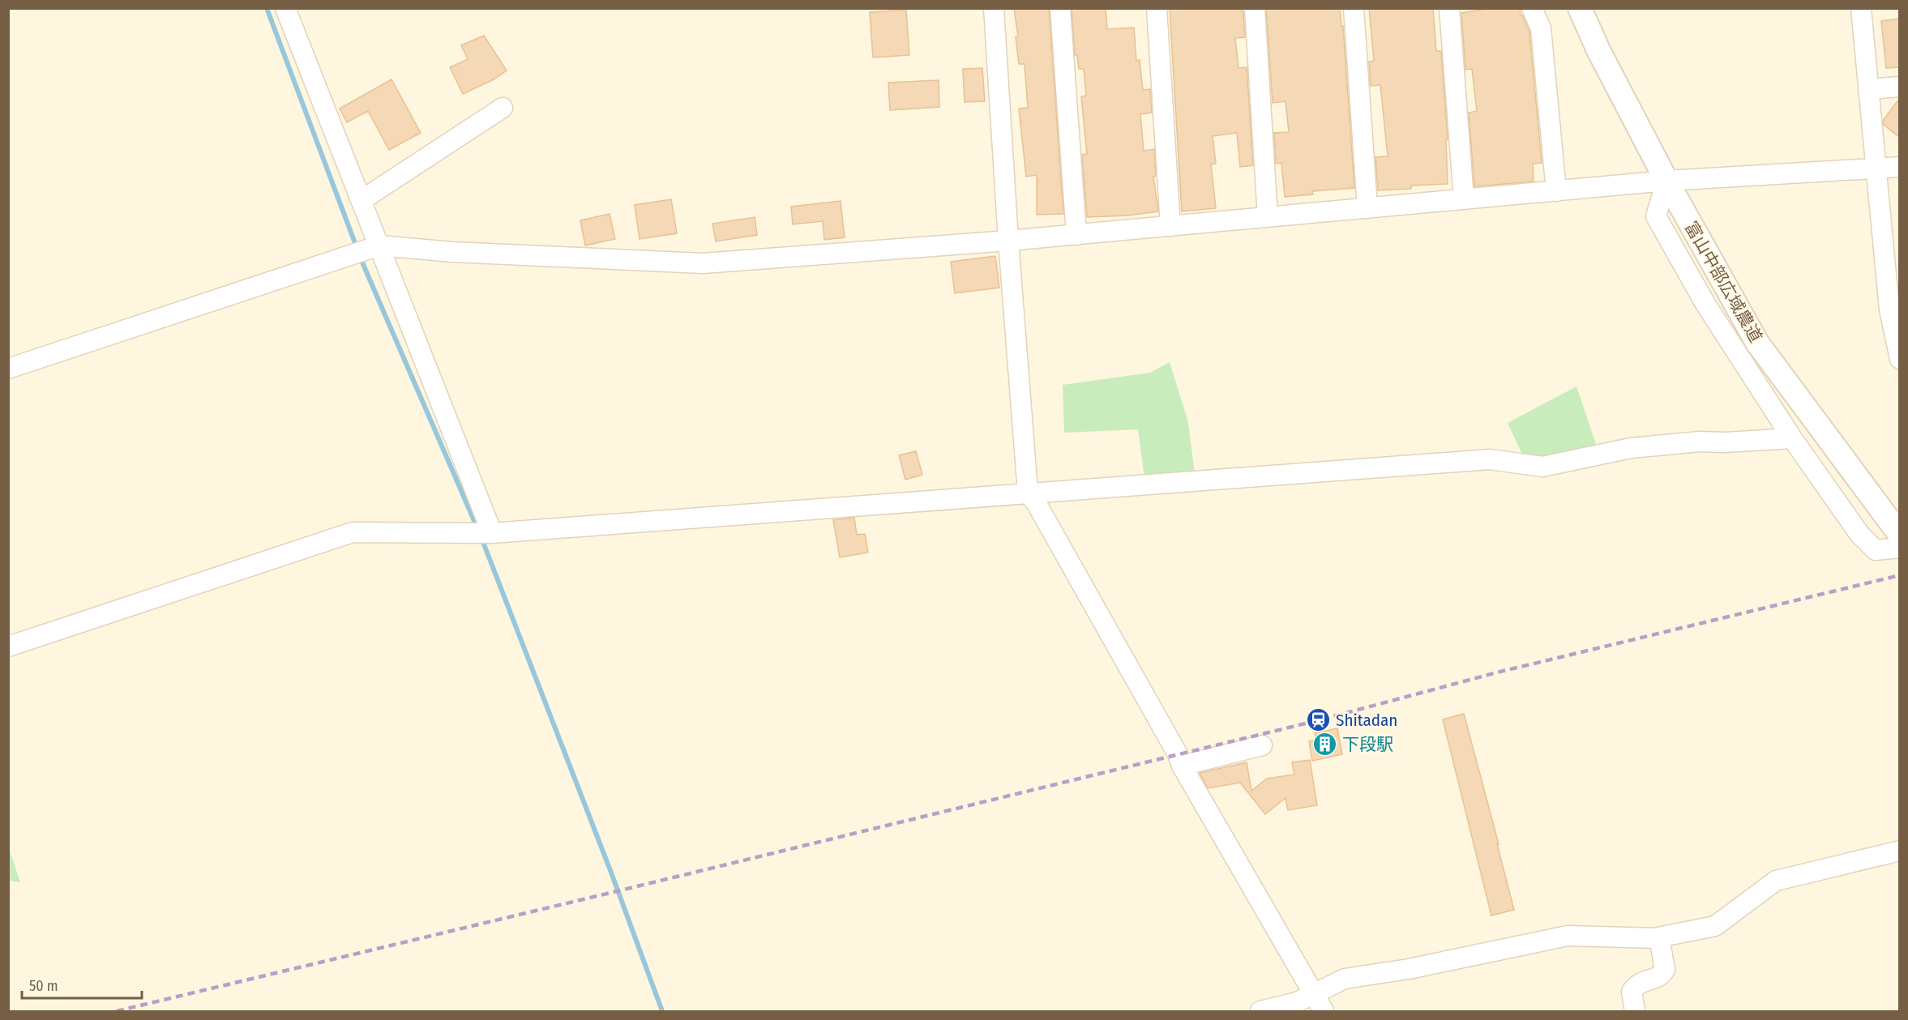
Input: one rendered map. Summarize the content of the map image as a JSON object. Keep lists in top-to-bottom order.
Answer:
{
  "streets": {
    "street": ["富山中部広域農道"]
  },
  "places": {
    "station": ["Shitadan"],
    "building": ["下段駅"]
  },
  "scale_bar": "50 m"
}
